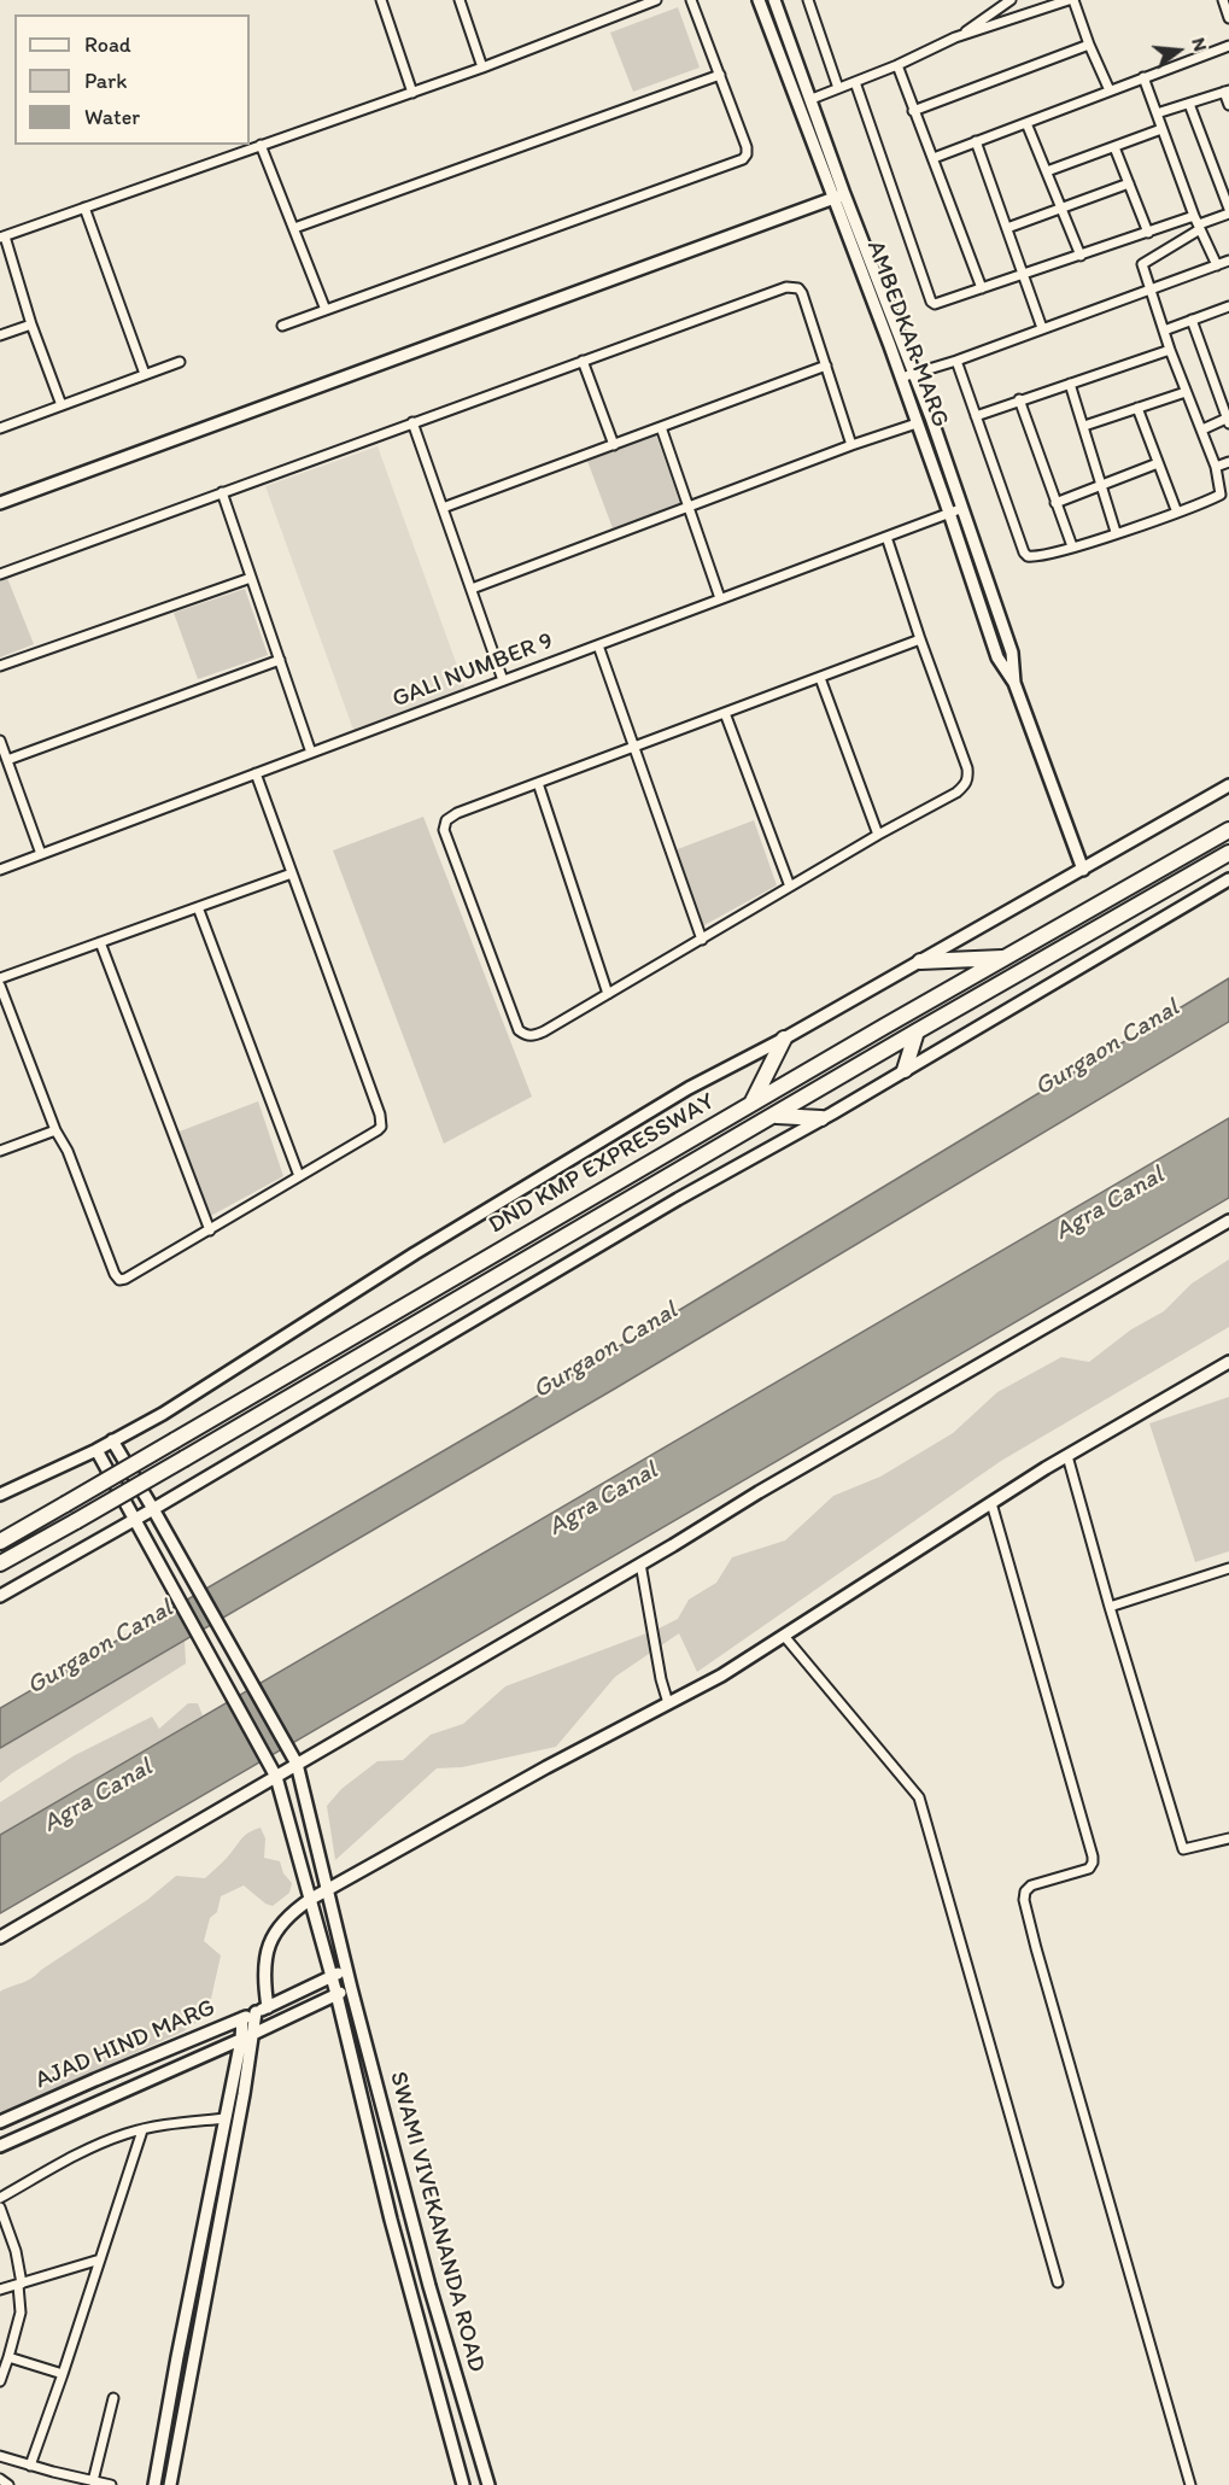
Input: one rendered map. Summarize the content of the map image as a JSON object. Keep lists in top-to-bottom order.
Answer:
{
  "streets": {
    "highway": ["DND KMP EXPRESSWAY"],
    "street": [
      "AMBEDKAR MARG",
      "GALI NUMBER 9",
      "AJAD HIND MARG",
      "SWAMI VIVEKANANDA ROAD"
    ]
  },
  "crossings": [
    ["AMBEDKAR MARG", "GALI NUMBER 9"],
    ["AJAD HIND MARG", "SWAMI VIVEKANANDA ROAD"]
  ],
  "water": ["Gurgaon Canal", "Agra Canal"],
  "legend": ["Road", "Park", "Water"],
  "north": "right"
}
